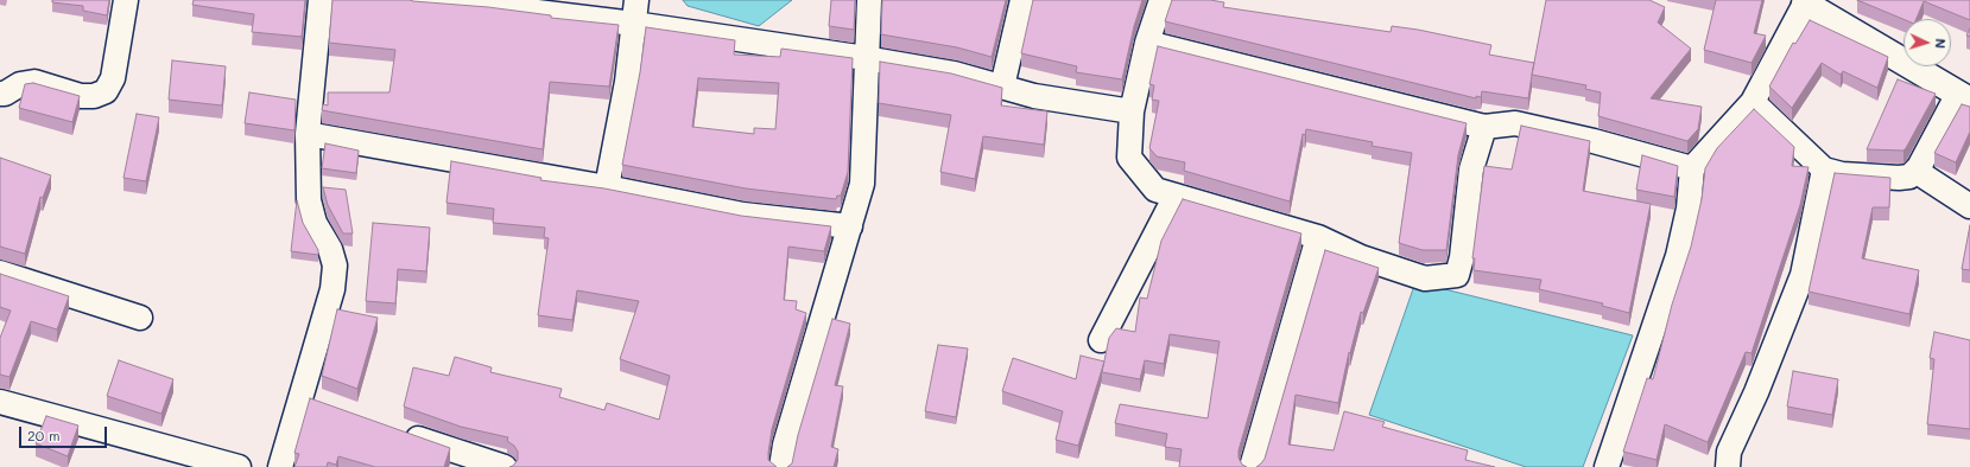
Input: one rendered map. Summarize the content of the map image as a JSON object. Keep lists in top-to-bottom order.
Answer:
{
  "scale_bar": "20 m",
  "north": "right"
}
